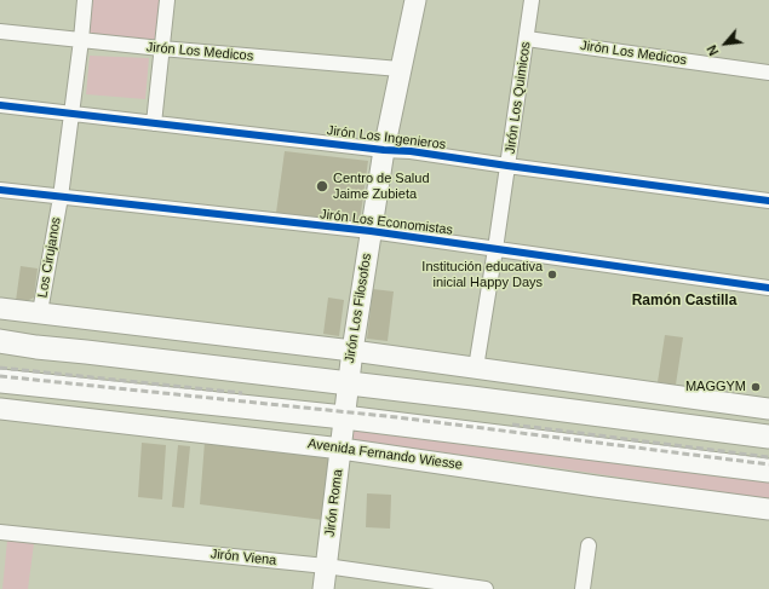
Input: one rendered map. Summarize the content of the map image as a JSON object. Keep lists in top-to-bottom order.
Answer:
{
  "streets": {
    "main road": ["Jirón Los Filosofos", "Avenida Fernando Wiesse", "Jirón Roma"],
    "street": [
      "Jirón Los Medicos",
      "Jirón Los Quimicos",
      "Jirón Los Ingenieros",
      "Jirón Los Economistas",
      "Los Cirujanos",
      "Jirón Viena"
    ]
  },
  "crossings": [
    ["Jirón Los Medicos", "Jirón Los Quimicos"],
    ["Jirón Los Medicos", "Los Cirujanos"],
    ["Jirón Los Medicos", "Jirón Los Filosofos"],
    ["Jirón Los Quimicos", "Jirón Los Ingenieros"],
    ["Jirón Los Quimicos", "Jirón Los Economistas"],
    ["Jirón Los Ingenieros", "Los Cirujanos"],
    ["Jirón Los Ingenieros", "Jirón Los Filosofos"],
    ["Jirón Los Economistas", "Los Cirujanos"],
    ["Jirón Los Economistas", "Jirón Los Filosofos"],
    ["Jirón Los Filosofos", "Jirón Roma"],
    ["Avenida Fernando Wiesse", "Jirón Roma"],
    ["Jirón Roma", "Jirón Viena"]
  ],
  "districts": ["Ramón Castilla"],
  "places": ["Centro de Salud Jaime Zubieta", "Institución educativa inicial Happy Days", "MAGGYM"],
  "north": "bottom left"
}
